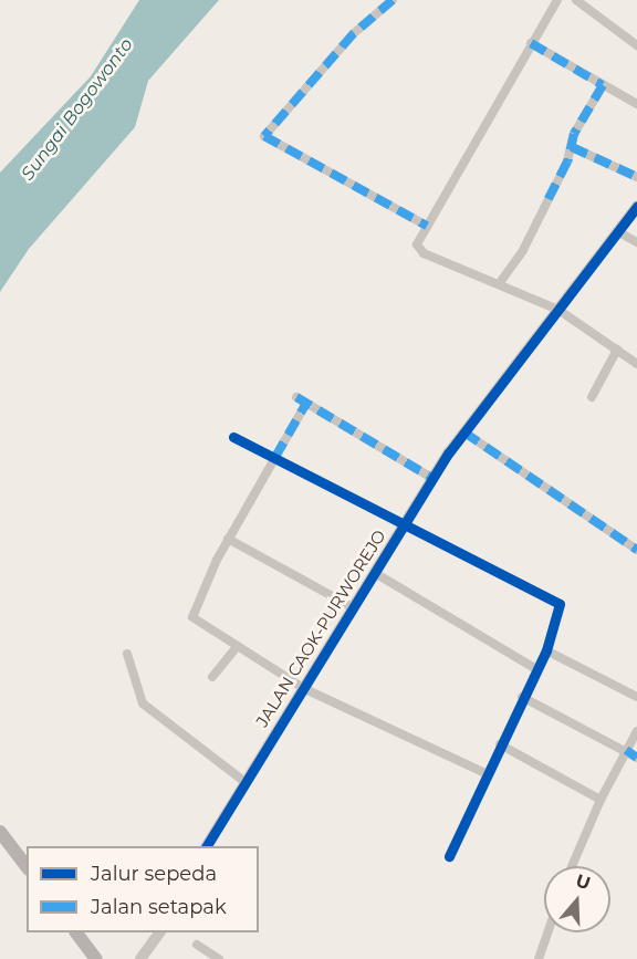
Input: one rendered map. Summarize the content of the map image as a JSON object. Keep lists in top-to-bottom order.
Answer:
{
  "streets": {
    "street": ["JALAN CAOK-PURWOREJO"]
  },
  "water": ["Sungai Bogowonto"],
  "legend": ["Jalur sepeda", "Jalan setapak"],
  "north": "top"
}
